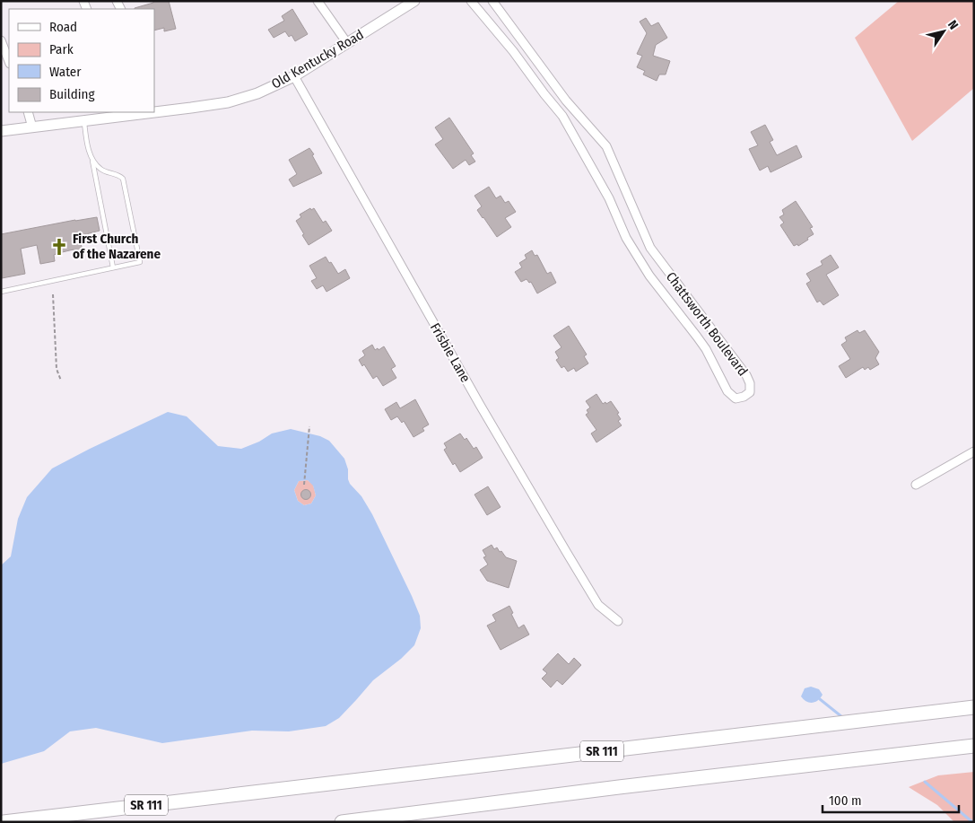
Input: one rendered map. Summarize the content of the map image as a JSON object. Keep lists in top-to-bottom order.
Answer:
{
  "streets": {
    "highway": ["SR 111"],
    "street": ["Old Kentucky Road", "Chattsworth Boulevard", "Frisbie Lane"]
  },
  "crossings": [
    ["Old Kentucky Road", "Frisbie Lane"]
  ],
  "places": {
    "church": ["First Church of the Nazarene"]
  },
  "legend": [
    "Road",
    "Park",
    "Water",
    "Building"
  ],
  "scale_bar": "100 m",
  "north": "top right"
}
